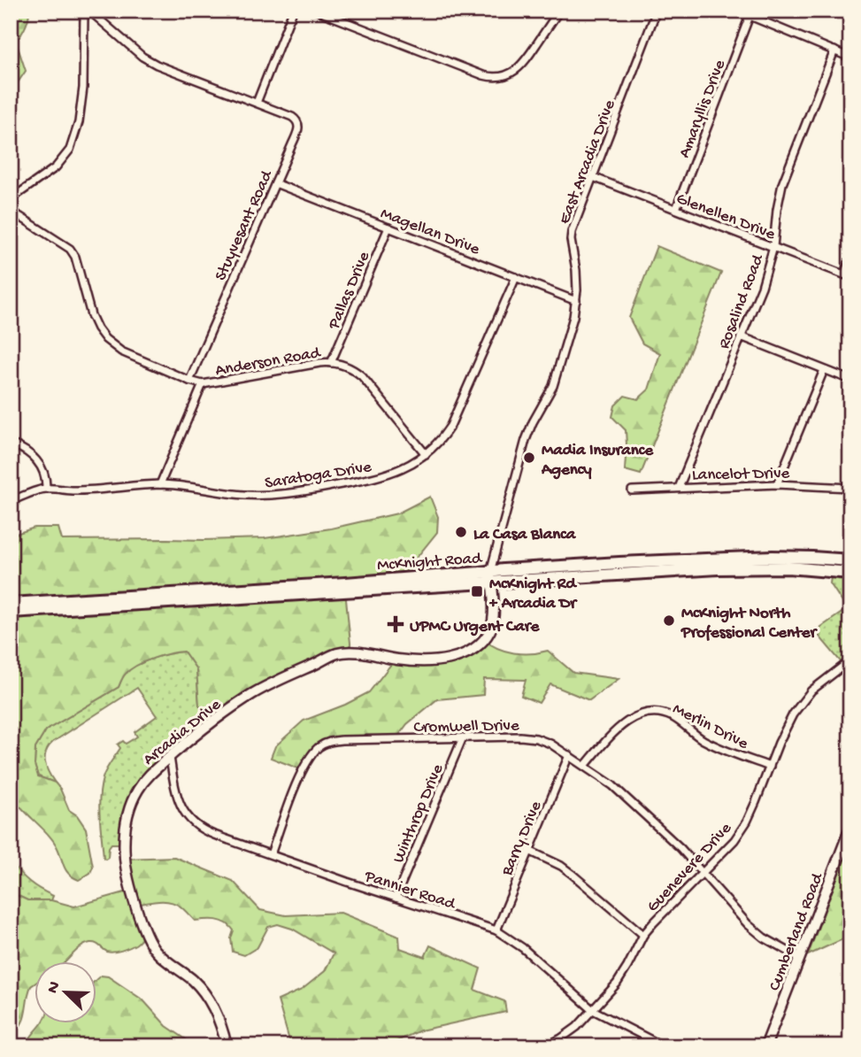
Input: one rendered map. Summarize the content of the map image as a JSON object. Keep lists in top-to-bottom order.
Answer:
{
  "streets": {
    "highway": ["McKnight Road"],
    "street": [
      "Amaryllis Drive",
      "East Arcadia Drive",
      "Glenellen Drive",
      "Stuyvesant Road",
      "Magellan Drive",
      "Pallas Drive",
      "Rosalind Road",
      "Anderson Road",
      "Lancelot Drive",
      "Saratoga Drive",
      "Cromwell Drive",
      "Merlin Drive",
      "Arcadia Drive",
      "Winthrop Drive",
      "Barry Drive",
      "Guenevere Drive",
      "Pannier Road",
      "Cumberland Road"
    ]
  },
  "crossings": [
    ["Amaryllis Drive", "Glenellen Drive"],
    ["East Arcadia Drive", "Glenellen Drive"],
    ["East Arcadia Drive", "Magellan Drive"],
    ["East Arcadia Drive", "McKnight Road"],
    ["East Arcadia Drive", "Arcadia Drive"],
    ["Glenellen Drive", "Rosalind Road"],
    ["Stuyvesant Road", "Magellan Drive"],
    ["Stuyvesant Road", "Anderson Road"],
    ["Magellan Drive", "Pallas Drive"],
    ["Magellan Drive", "Saratoga Drive"],
    ["Pallas Drive", "Anderson Road"],
    ["Rosalind Road", "Lancelot Drive"],
    ["Anderson Road", "Saratoga Drive"],
    ["McKnight Road", "Arcadia Drive"],
    ["Cromwell Drive", "Merlin Drive"],
    ["Cromwell Drive", "Winthrop Drive"],
    ["Cromwell Drive", "Barry Drive"],
    ["Cromwell Drive", "Guenevere Drive"],
    ["Cromwell Drive", "Pannier Road"],
    ["Cromwell Drive", "Cumberland Road"],
    ["Merlin Drive", "Guenevere Drive"],
    ["Arcadia Drive", "Pannier Road"],
    ["Winthrop Drive", "Pannier Road"],
    ["Barry Drive", "Pannier Road"],
    ["Guenevere Drive", "Pannier Road"]
  ],
  "places": {
    "other": ["Madia Insurance Agency", "La Casa Blanca", "McKnight North Professional Center"],
    "transit": ["McKnight Rd + Arcadia Dr"],
    "health": ["UPMC Urgent Care"]
  },
  "north": "top left"
}
